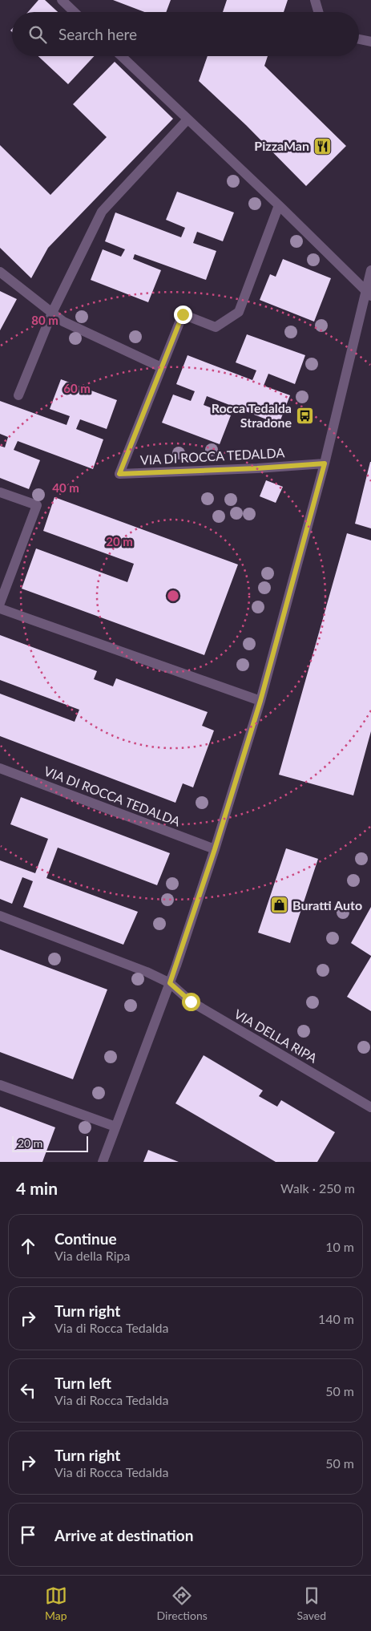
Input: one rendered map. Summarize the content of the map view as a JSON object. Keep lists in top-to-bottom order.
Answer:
{
  "streets": {
    "street": ["VIA DI ROCCA TEDALDA", "VIA DELLA RIPA"]
  },
  "places": {
    "restaurant": ["PizzaMan"],
    "bus stop": ["Rocca Tedalda Stradone"],
    "shop": ["Buratti Auto"]
  },
  "scale_bar": "20 m",
  "page": {
    "search": "Search here",
    "scale": "20 m",
    "heading": ["4 min", "Walk · 250 m"],
    "list": [
      ["Continue", "Via della Ripa", "10 m"],
      ["Turn right", "Via di Rocca Tedalda", "140 m"],
      ["Turn left", "Via di Rocca Tedalda", "50 m"],
      ["Turn right", "Via di Rocca Tedalda", "50 m"],
      "Arrive at destination"
    ],
    "nav": ["Map", "Directions", "Saved"]
  },
  "rings": [
    "80 m",
    "60 m",
    "40 m",
    "20 m"
  ]
}
